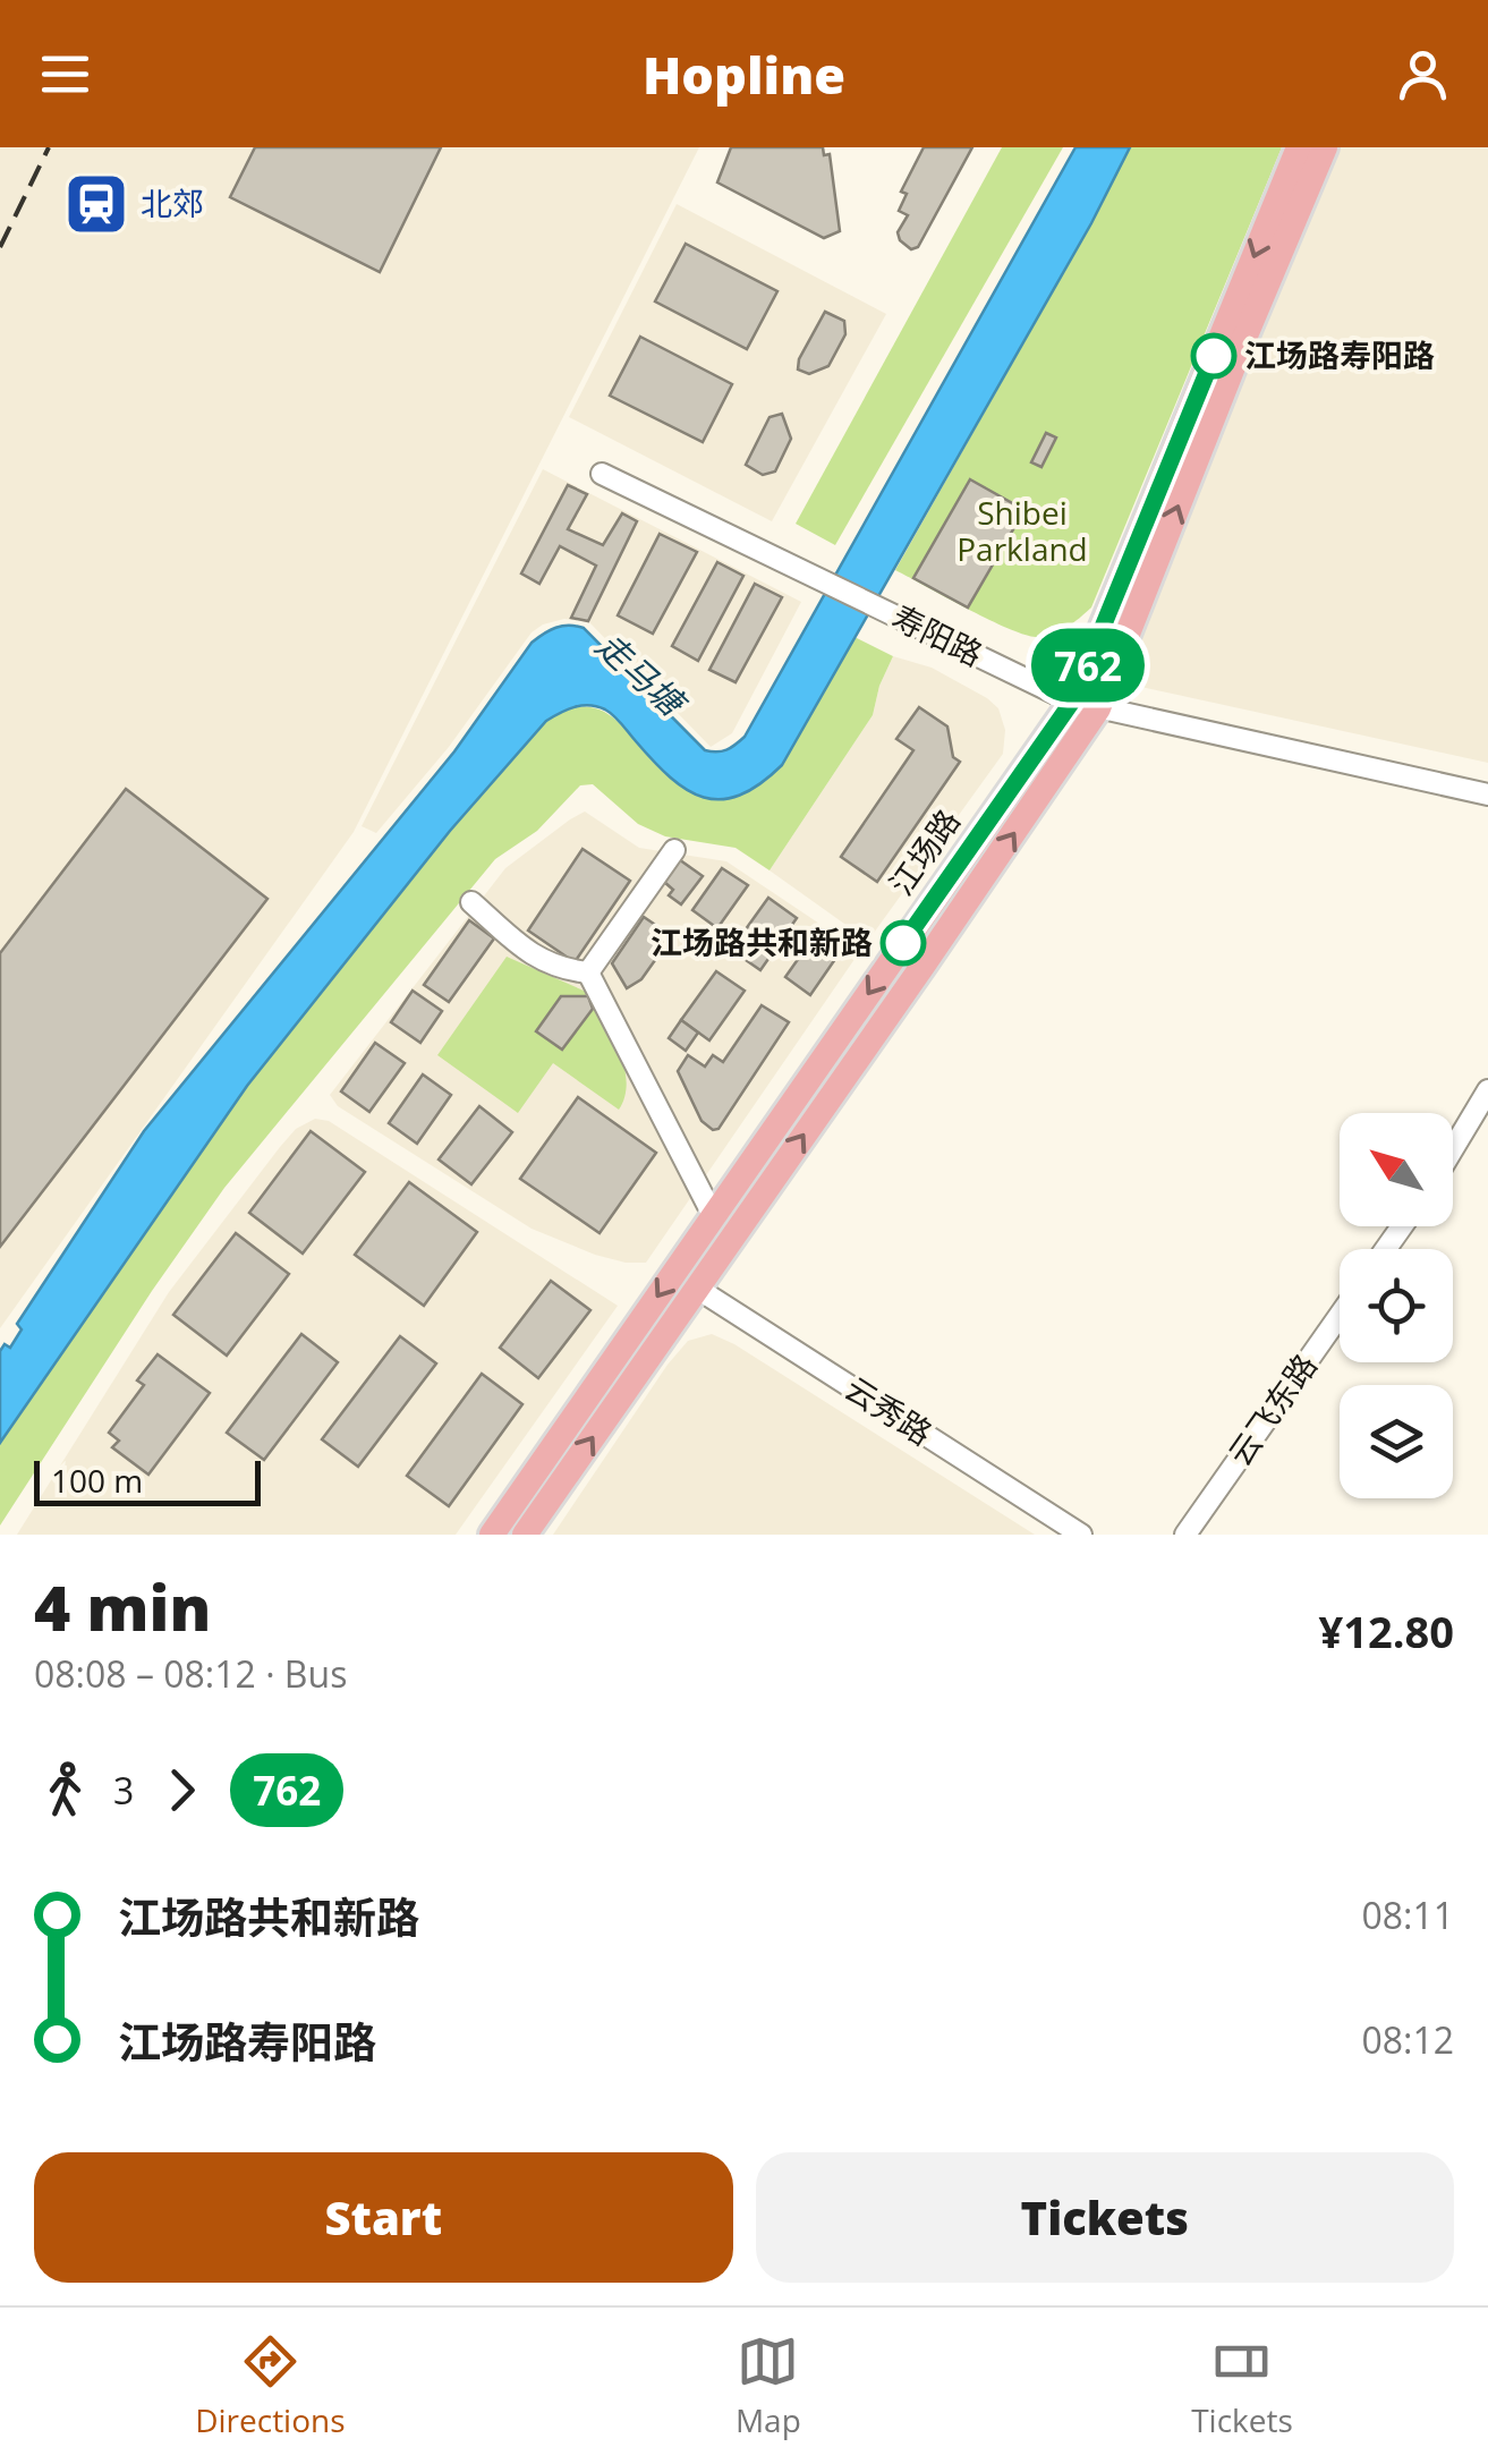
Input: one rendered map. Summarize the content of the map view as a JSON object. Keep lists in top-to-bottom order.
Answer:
{
  "streets": {
    "main road": ["江场路"],
    "street": ["寿阳路", "云飞东路", "云秀路"]
  },
  "crossings": [
    ["寿阳路", "江场路"],
    ["江场路", "云秀路"]
  ],
  "water": ["走马塘"],
  "parks": ["Shibei Parkland"],
  "places": {
    "station": ["北郊"],
    "other": ["江场路寿阳路", "江场路共和新路"]
  },
  "lines": ["bus line 762"],
  "scale_bar": "100 m",
  "north": "top left",
  "page": {
    "header": "Hopline",
    "on_map": "762",
    "scale": "100 m",
    "heading": ["4 min", "08:08 – 08:12 · Bus", "¥12.80"],
    "legs": ["3", "762"],
    "list": [
      {
        "name": "江场路共和新路",
        "value": "08:11"
      },
      {
        "name": "江场路寿阳路",
        "value": "08:12"
      }
    ],
    "buttons": ["Start", "Tickets"],
    "tabs": ["Directions", "Map", "Tickets"]
  }
}
